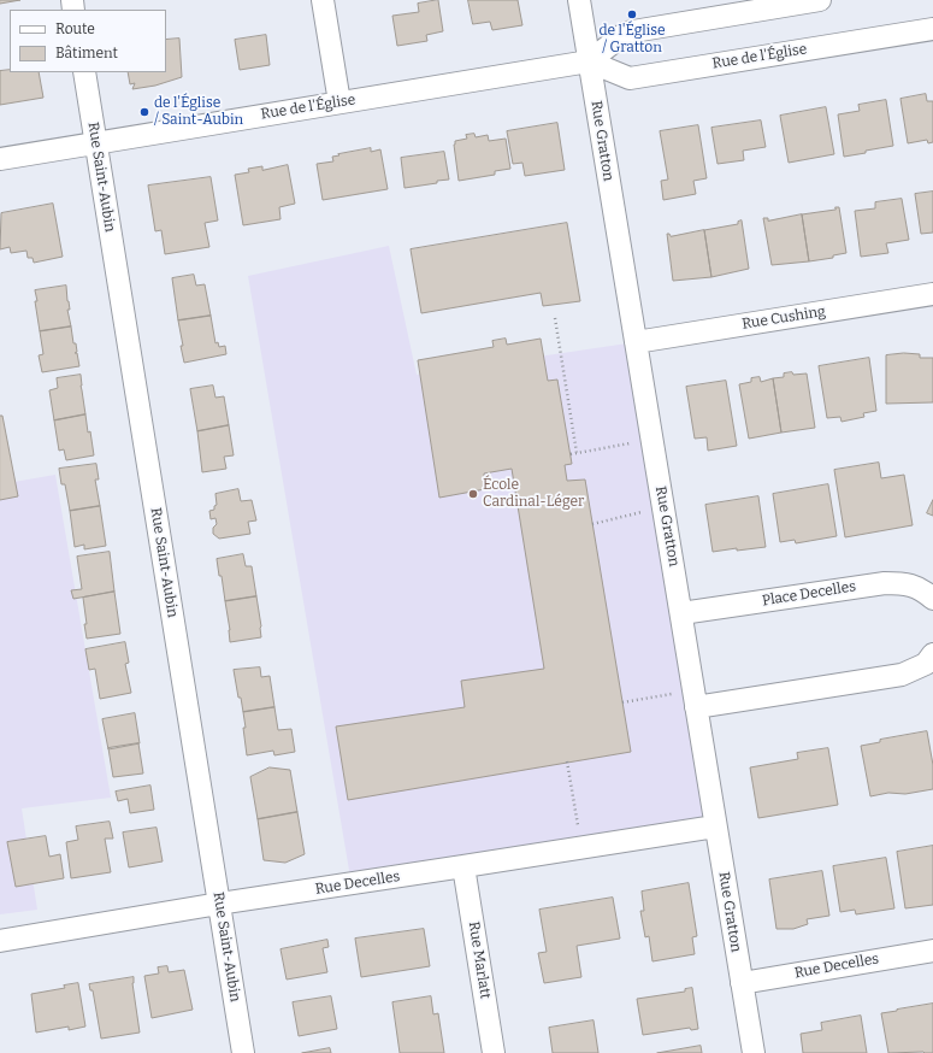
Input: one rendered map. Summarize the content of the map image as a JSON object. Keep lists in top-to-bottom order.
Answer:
{
  "streets": {
    "street": [
      "Rue de l'Église",
      "Rue Gratton",
      "Rue Saint-Aubin",
      "Rue Cushing",
      "Place Decelles",
      "Rue Decelles",
      "Rue Marlatt"
    ]
  },
  "crossings": [
    ["Rue de l'Église", "Rue Gratton"],
    ["Rue de l'Église", "Rue Saint-Aubin"],
    ["Rue Gratton", "Rue Cushing"],
    ["Rue Gratton", "Place Decelles"],
    ["Rue Gratton", "Rue Decelles"],
    ["Rue Saint-Aubin", "Rue Decelles"],
    ["Rue Decelles", "Rue Marlatt"]
  ],
  "places": ["de l'Église / Gratton", "de l'Église / Saint-Aubin", "École Cardinal-Léger"],
  "legend": ["Route", "Bâtiment"]
}
